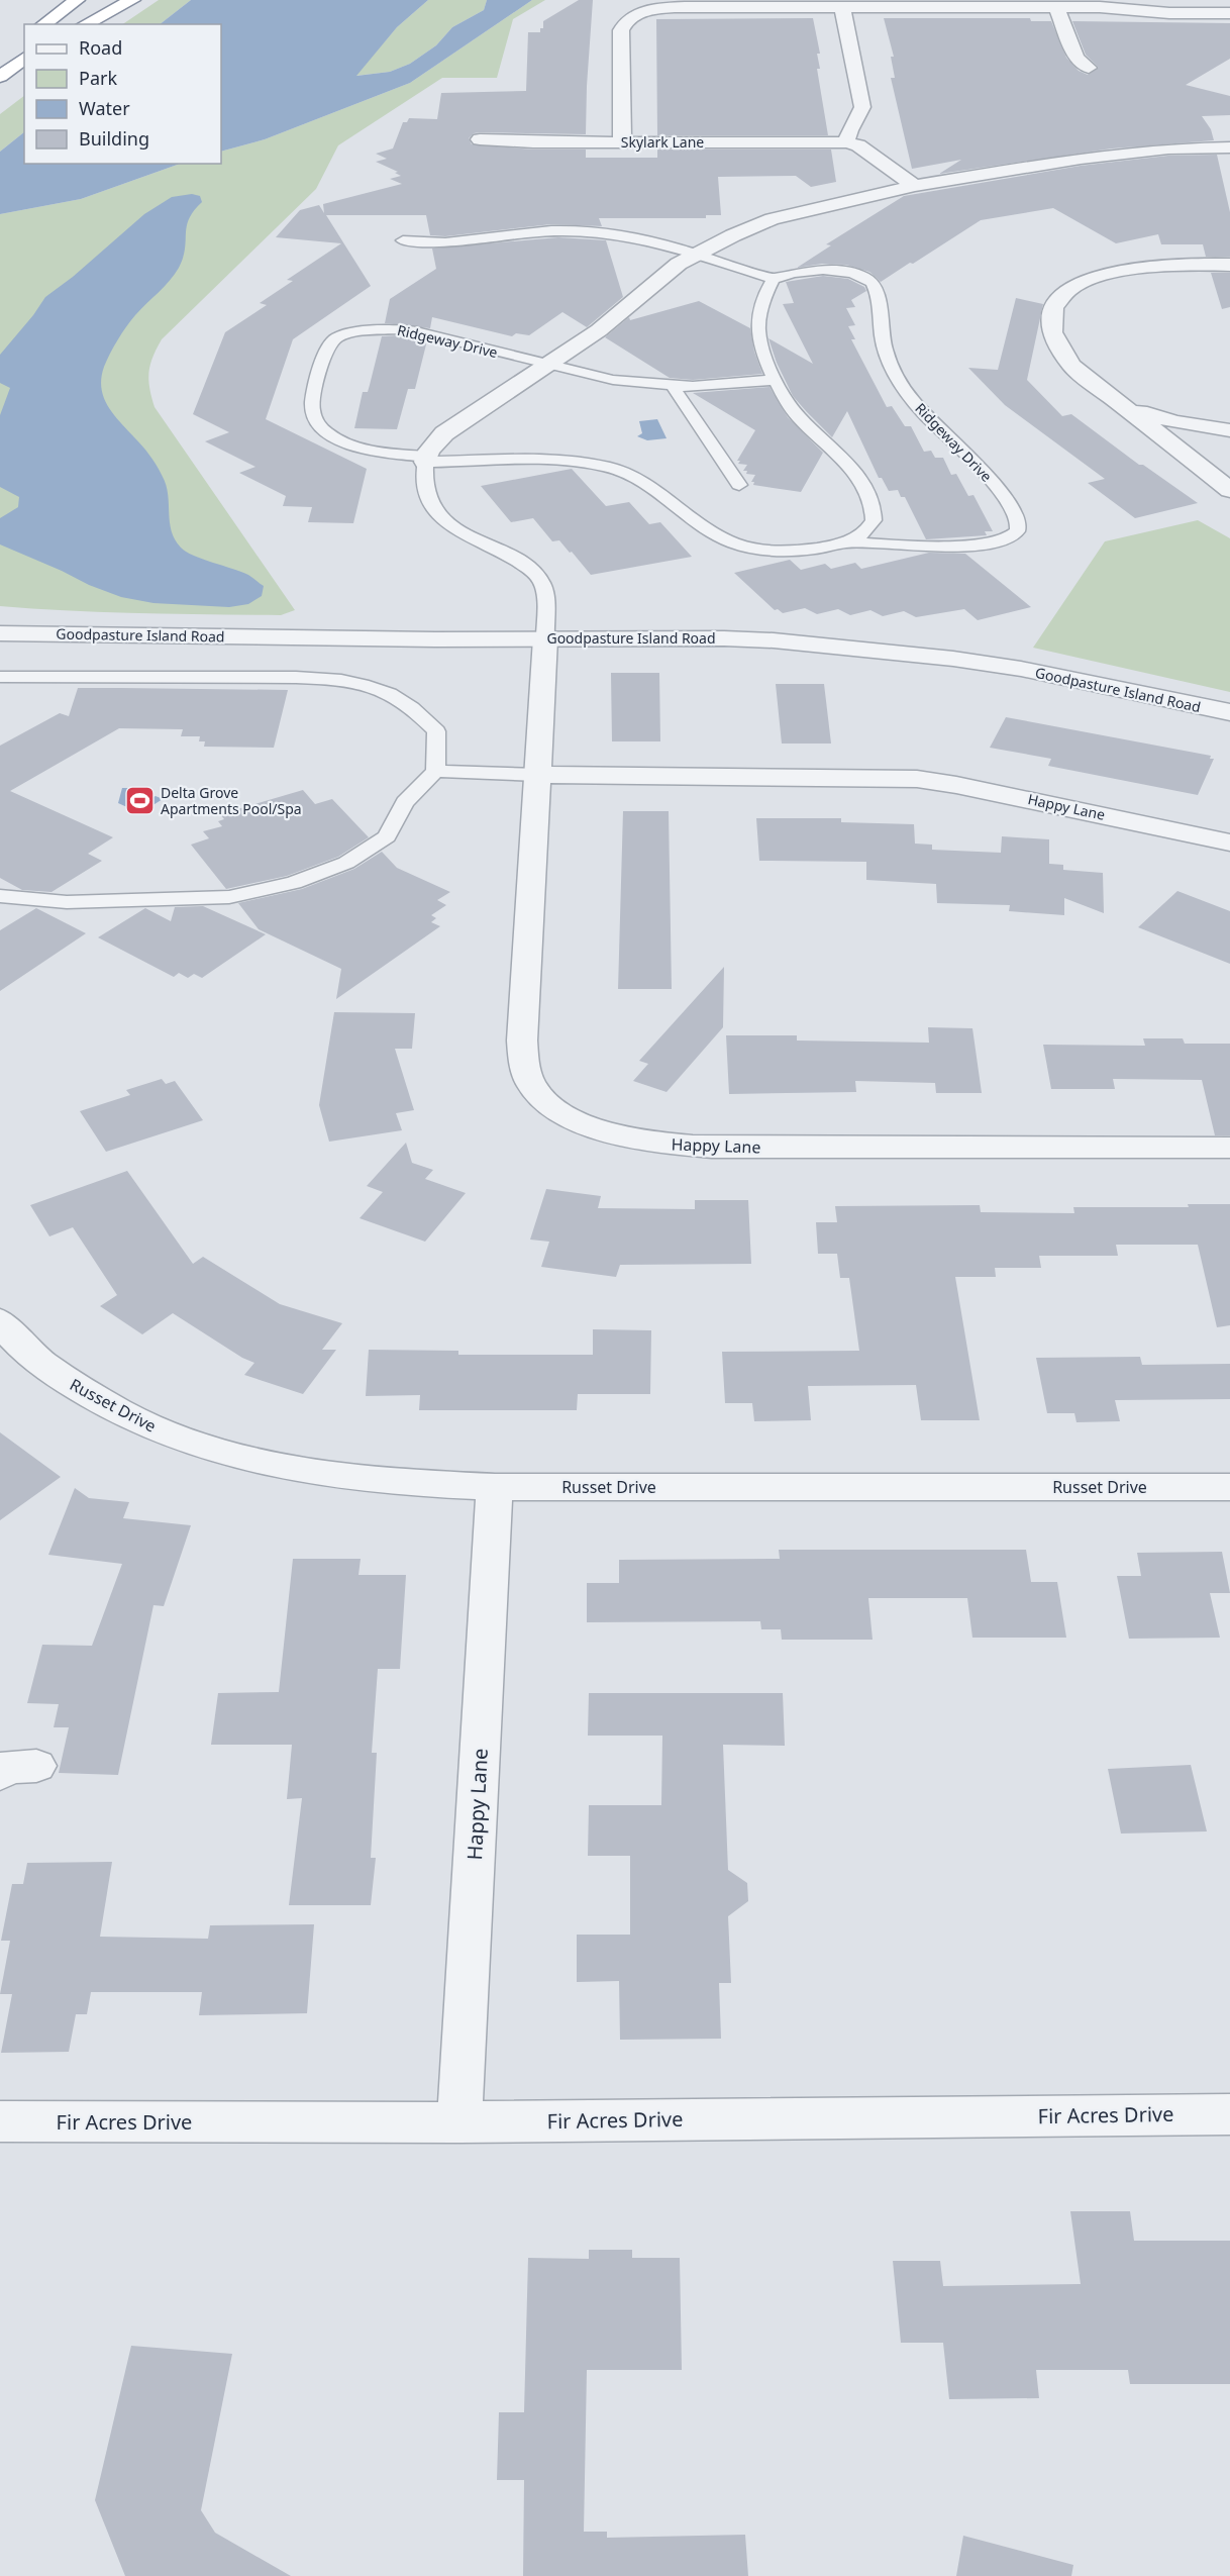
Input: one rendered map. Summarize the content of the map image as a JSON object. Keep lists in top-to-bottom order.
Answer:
{
  "streets": {
    "street": [
      "Skylark Lane",
      "Goodpasture Island Road",
      "Happy Lane",
      "Russet Drive",
      "Fir Acres Drive"
    ],
    "lane": ["Ridgeway Drive"]
  },
  "crossings": [
    ["Goodpasture Island Road", "Happy Lane"],
    ["Happy Lane", "Russet Drive"],
    ["Happy Lane", "Fir Acres Drive"]
  ],
  "places": {
    "sports": ["Delta Grove Apartments Pool/Spa"]
  },
  "legend": [
    "Road",
    "Park",
    "Water",
    "Building"
  ]
}
